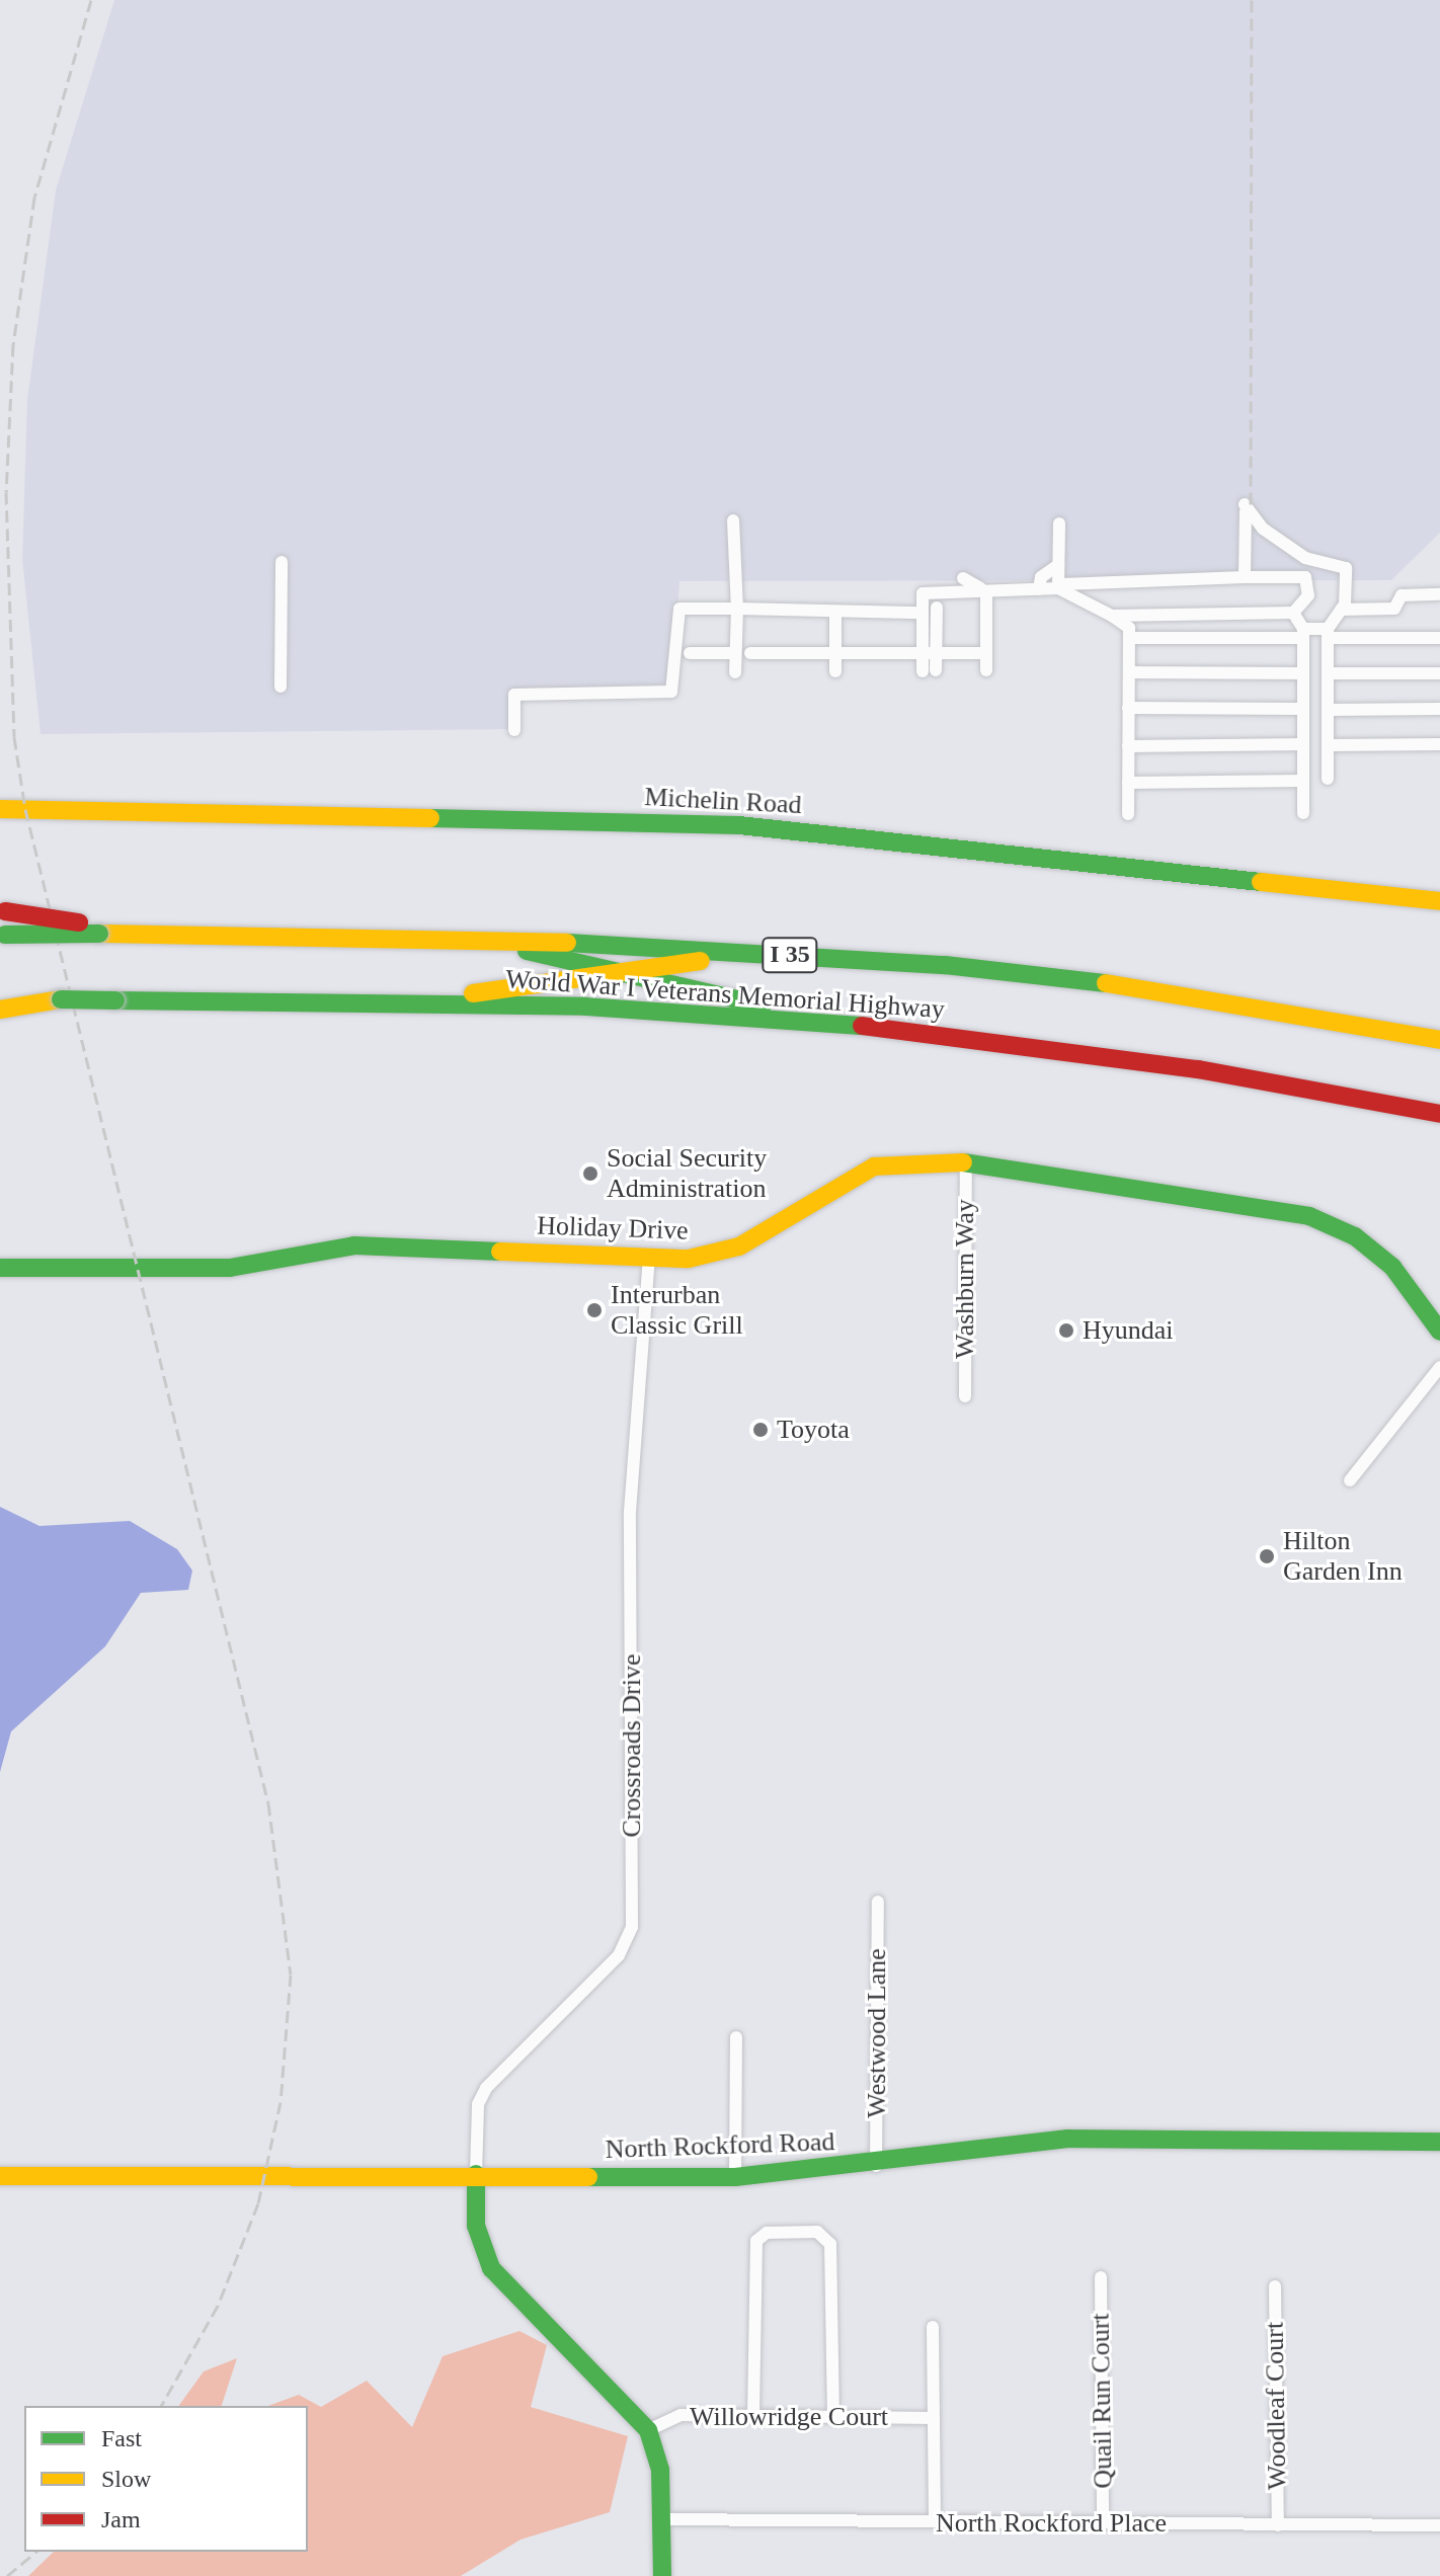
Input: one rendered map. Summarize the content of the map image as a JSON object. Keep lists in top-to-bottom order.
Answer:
{
  "streets": {
    "main road": [
      "Michelin Road",
      "I 35",
      "World War I Veterans Memorial Highway",
      "Holiday Drive",
      "North Rockford Road"
    ],
    "street": [
      "Washburn Way",
      "Crossroads Drive",
      "Westwood Lane",
      "Quail Run Court",
      "Woodleaf Court",
      "Willowridge Court",
      "North Rockford Place"
    ]
  },
  "crossings": [
    ["Holiday Drive", "Washburn Way"],
    ["Holiday Drive", "Crossroads Drive"],
    ["Crossroads Drive", "North Rockford Road"],
    ["Westwood Lane", "North Rockford Road"],
    ["Quail Run Court", "North Rockford Place"],
    ["Woodleaf Court", "North Rockford Place"]
  ],
  "places": [
    "Social Security Administration",
    "Interurban Classic Grill",
    "Hyundai",
    "Toyota",
    "Hilton Garden Inn"
  ],
  "legend": ["Fast", "Slow", "Jam"]
}
